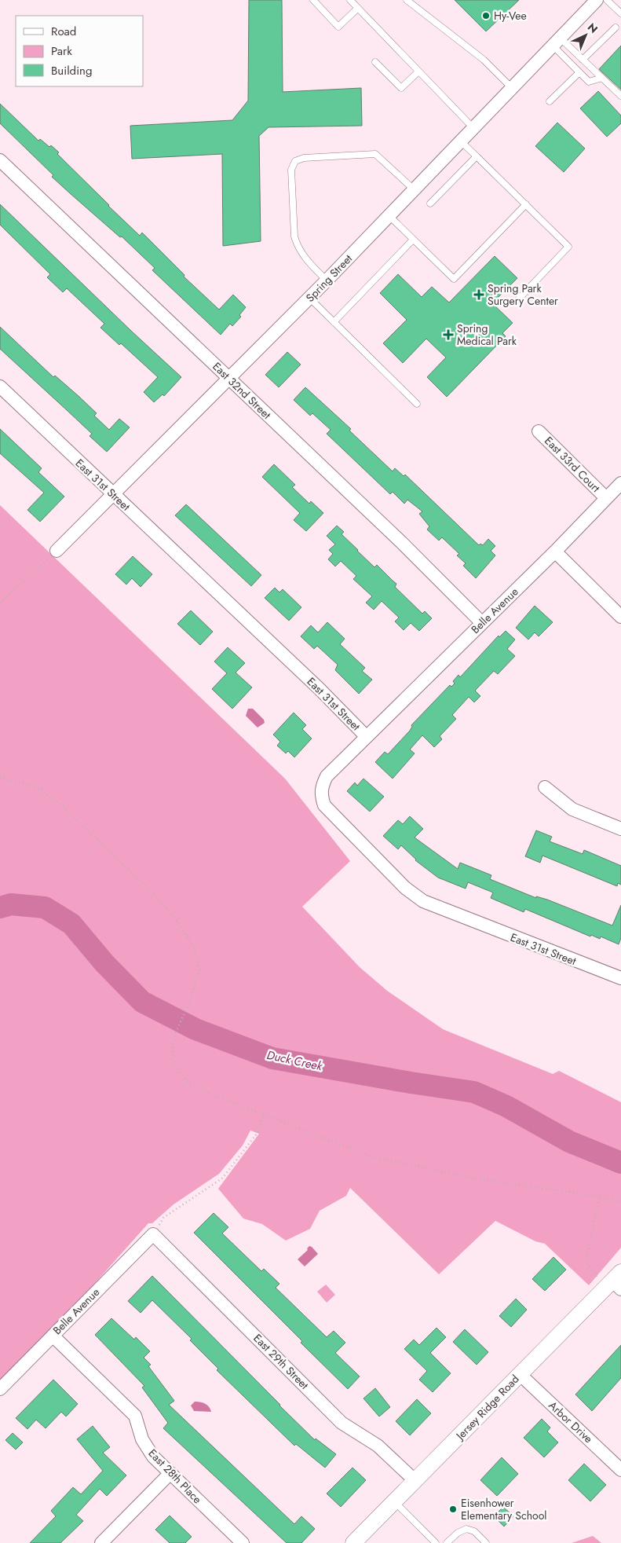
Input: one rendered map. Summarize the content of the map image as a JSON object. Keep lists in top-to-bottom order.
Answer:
{
  "streets": {
    "street": [
      "Spring Street",
      "East 32nd Street",
      "East 33rd Court",
      "East 31st Street",
      "Belle Avenue",
      "East 29th Street",
      "Jersey Ridge Road",
      "Arbor Drive",
      "East 28th Place"
    ]
  },
  "crossings": [
    ["Spring Street", "East 32nd Street"],
    ["Spring Street", "East 31st Street"],
    ["East 32nd Street", "Belle Avenue"],
    ["East 33rd Court", "Belle Avenue"],
    ["East 31st Street", "Belle Avenue"],
    ["Belle Avenue", "East 29th Street"],
    ["Belle Avenue", "East 28th Place"],
    ["East 29th Street", "Jersey Ridge Road"],
    ["Jersey Ridge Road", "Arbor Drive"]
  ],
  "water": ["Duck Creek"],
  "places": {
    "other": ["Hy-Vee", "Eisenhower Elementary School"],
    "health": ["Spring Park Surgery Center", "Spring Medical Park"]
  },
  "legend": ["Road", "Park", "Building"],
  "north": "top right"
}
